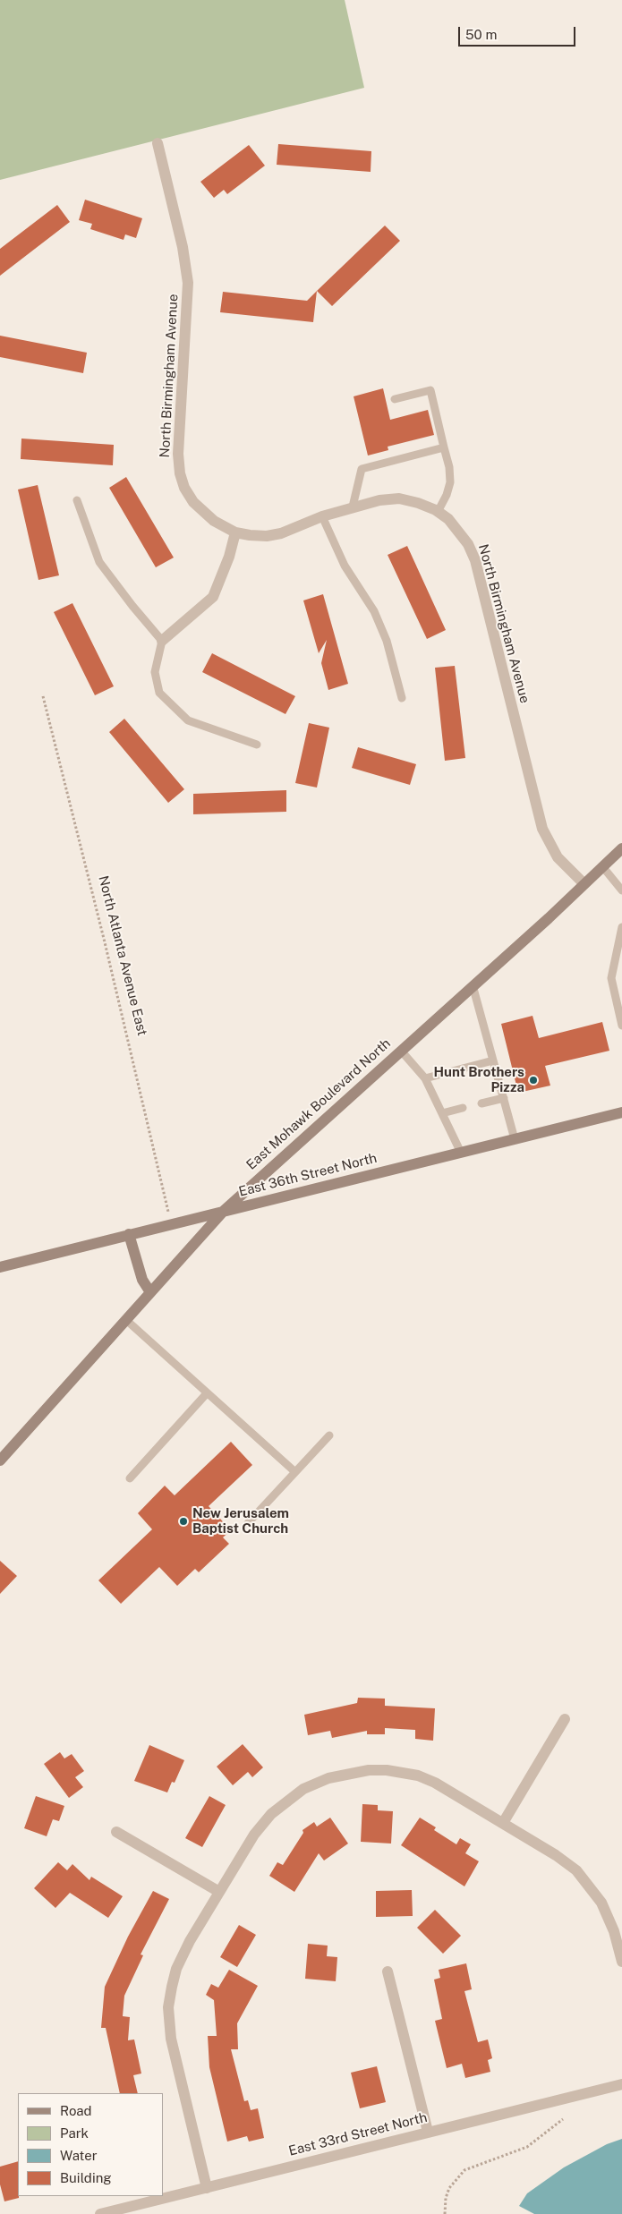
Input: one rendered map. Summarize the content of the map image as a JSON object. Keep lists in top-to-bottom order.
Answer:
{
  "streets": {
    "street": [
      "North Birmingham Avenue",
      "East Mohawk Boulevard North",
      "East 36th Street North",
      "East 33rd Street North"
    ],
    "path": ["North Atlanta Avenue East"]
  },
  "crossings": [
    ["North Birmingham Avenue", "East Mohawk Boulevard North"],
    ["North Atlanta Avenue East", "East 36th Street North"],
    ["East Mohawk Boulevard North", "East 36th Street North"]
  ],
  "places": ["Hunt Brothers Pizza", "New Jerusalem Baptist Church"],
  "legend": [
    "Road",
    "Park",
    "Water",
    "Building"
  ],
  "scale_bar": "50 m"
}
